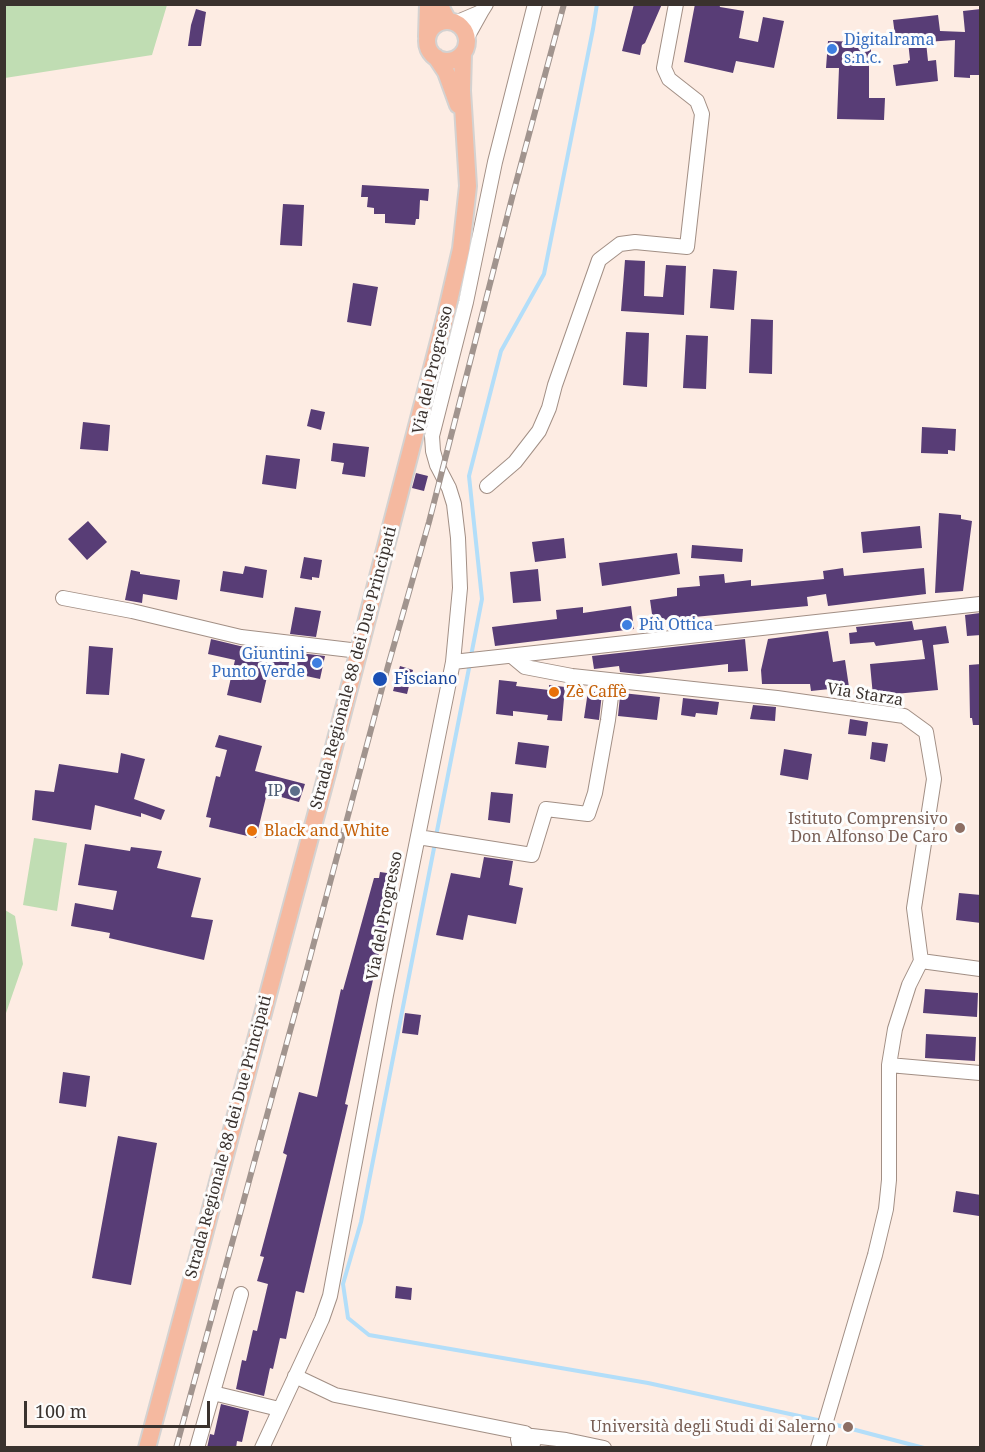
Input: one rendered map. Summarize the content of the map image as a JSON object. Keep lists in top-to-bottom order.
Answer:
{
  "streets": {
    "main road": ["Strada Regionale 88 dei Due Principati"],
    "street": ["Via del Progresso", "Via Starza"]
  },
  "places": [
    "Digitalrama s.n.c.",
    "Più Ottica",
    "Giuntini Punto Verde",
    "Fisciano",
    "Zè Caffè",
    "IP",
    "Istituto Comprensivo Don Alfonso De Caro",
    "Black and White",
    "Università degli Studi di Salerno"
  ],
  "scale_bar": "100 m"
}
